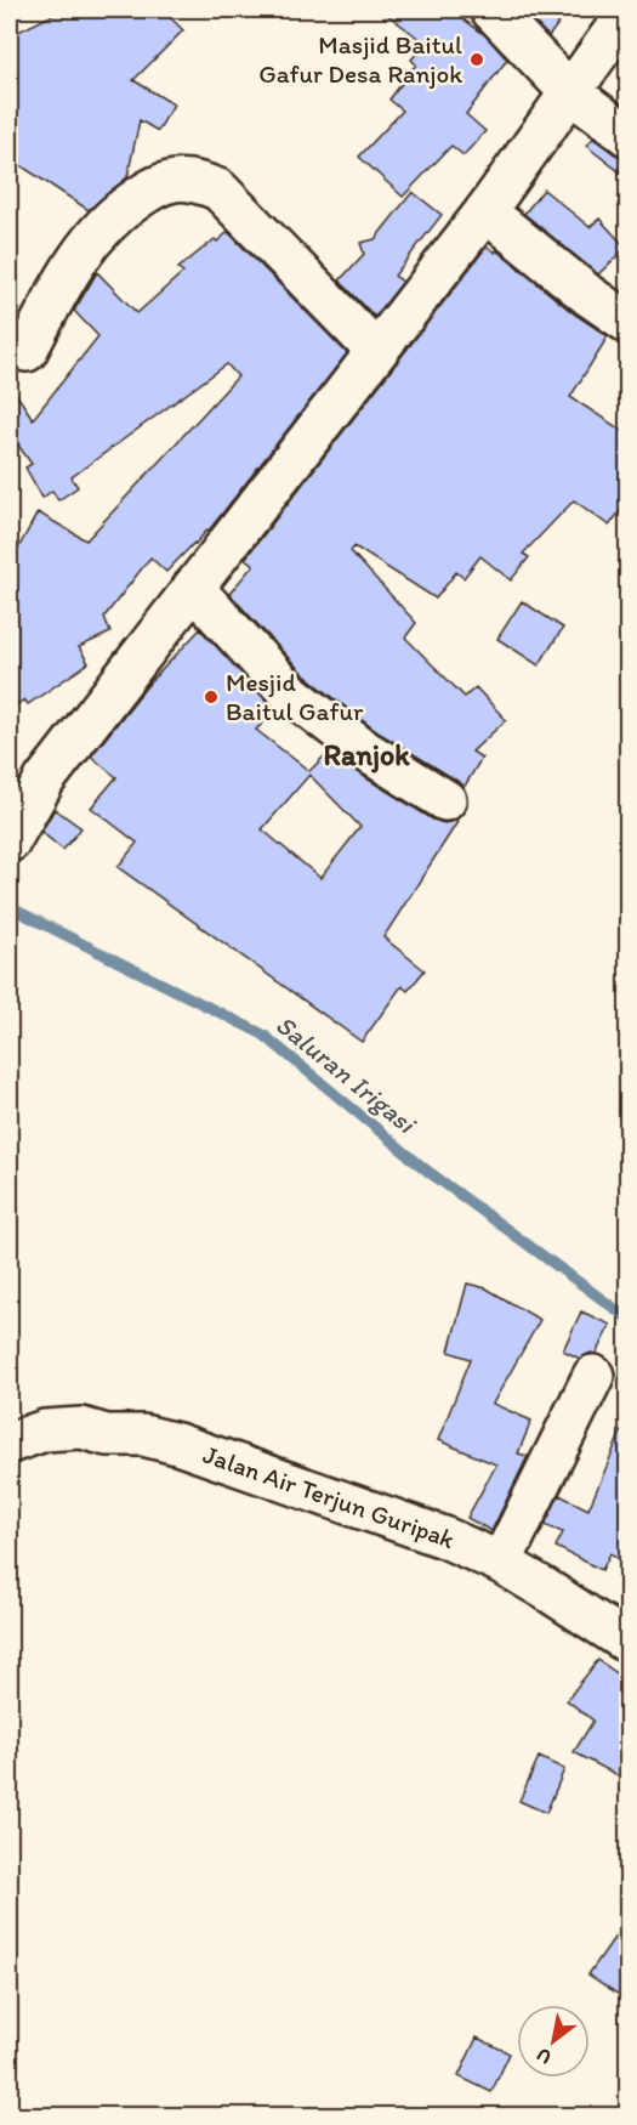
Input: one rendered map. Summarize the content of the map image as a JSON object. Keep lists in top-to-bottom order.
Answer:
{
  "streets": {
    "street": ["Jalan Air Terjun Guripak"]
  },
  "districts": ["Ranjok"],
  "water": ["Saluran Irigasi"],
  "places": ["Masjid Baitul Gafur Desa Ranjok", "Mesjid Baitul Gafur"],
  "north": "bottom left"
}
